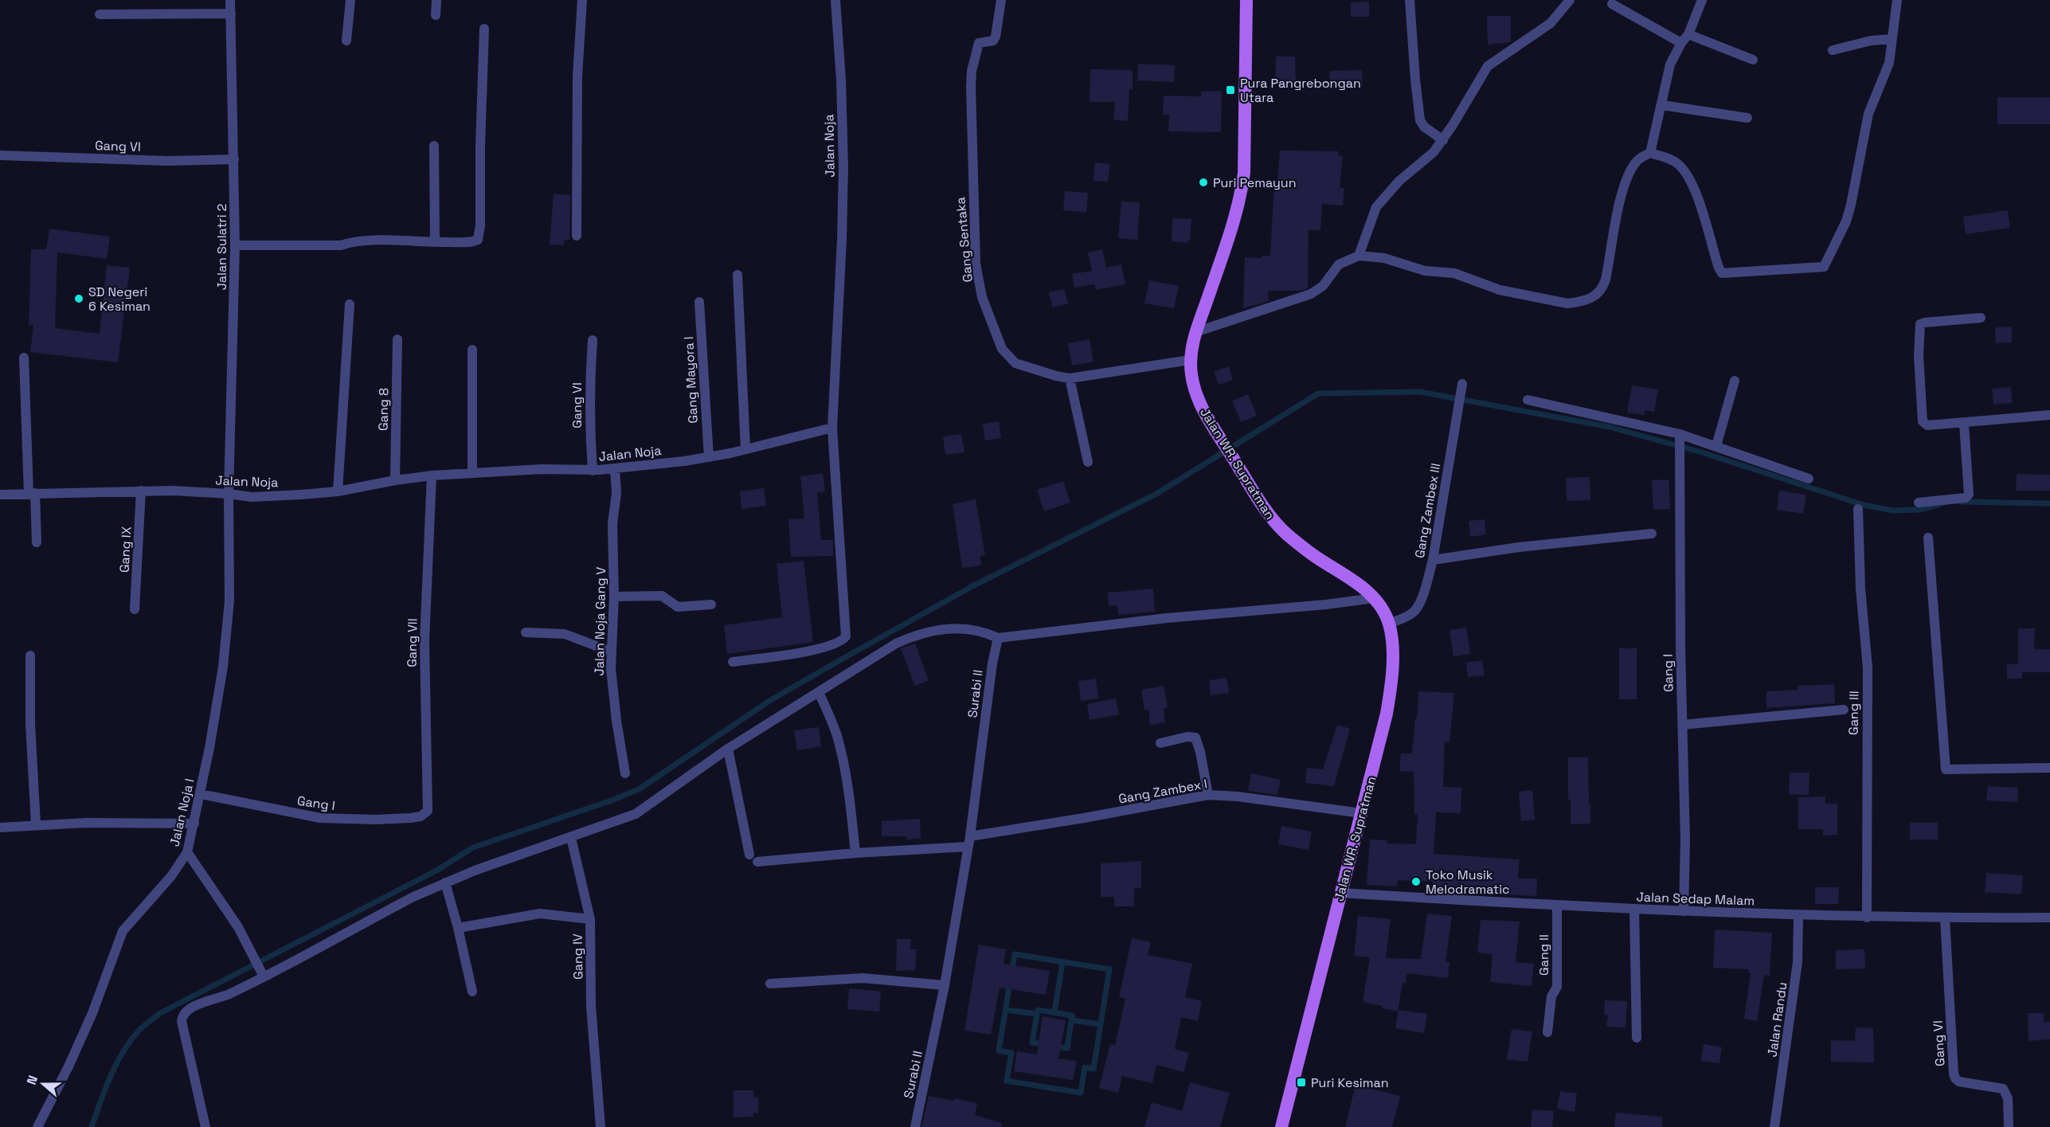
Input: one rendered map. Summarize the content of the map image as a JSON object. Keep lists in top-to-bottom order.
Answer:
{
  "streets": {
    "main road": ["Jalan WR. Supratman"],
    "street": [
      "Gang VI",
      "Jalan Noja",
      "Gang Sentaka",
      "Jalan Sulatri 2",
      "Gang Mayora I",
      "Gang 8",
      "Gang Zambex III",
      "Gang IX",
      "Jalan Noja Gang V",
      "Gang VII",
      "Gang I",
      "Surabi II",
      "Gang III",
      "Gang Zambex I",
      "Jalan Noja I",
      "Jalan Sedap Malam",
      "Gang II",
      "Gang IV",
      "Jalan Randu"
    ]
  },
  "crossings": [
    ["Gang VI", "Jalan Noja"],
    ["Gang VI", "Jalan Sulatri 2"],
    ["Gang VI", "Jalan Sedap Malam"],
    ["Jalan Noja", "Jalan Sulatri 2"],
    ["Jalan Noja", "Gang Mayora I"],
    ["Jalan Noja", "Gang 8"],
    ["Jalan Noja", "Gang IX"],
    ["Jalan Noja", "Jalan Noja Gang V"],
    ["Jalan Noja", "Gang VII"],
    ["Jalan Noja", "Jalan Noja I"],
    ["Gang Sentaka", "Jalan WR. Supratman"],
    ["Jalan Sulatri 2", "Jalan Noja I"],
    ["Jalan WR. Supratman", "Gang Zambex III"],
    ["Jalan WR. Supratman", "Gang Zambex I"],
    ["Jalan WR. Supratman", "Jalan Sedap Malam"],
    ["Gang VII", "Gang I"],
    ["Gang I", "Jalan Noja I"],
    ["Gang I", "Jalan Sedap Malam"],
    ["Surabi II", "Gang Zambex I"],
    ["Gang III", "Jalan Sedap Malam"],
    ["Jalan Sedap Malam", "Gang II"],
    ["Jalan Sedap Malam", "Jalan Randu"]
  ],
  "places": {
    "transit": ["Pura Pangrebongan Utara", "Puri Kesiman"],
    "other": ["Puri Pemayun", "SD Negeri 6 Kesiman", "Toko Musik Melodramatic"]
  },
  "north": "left"
}
